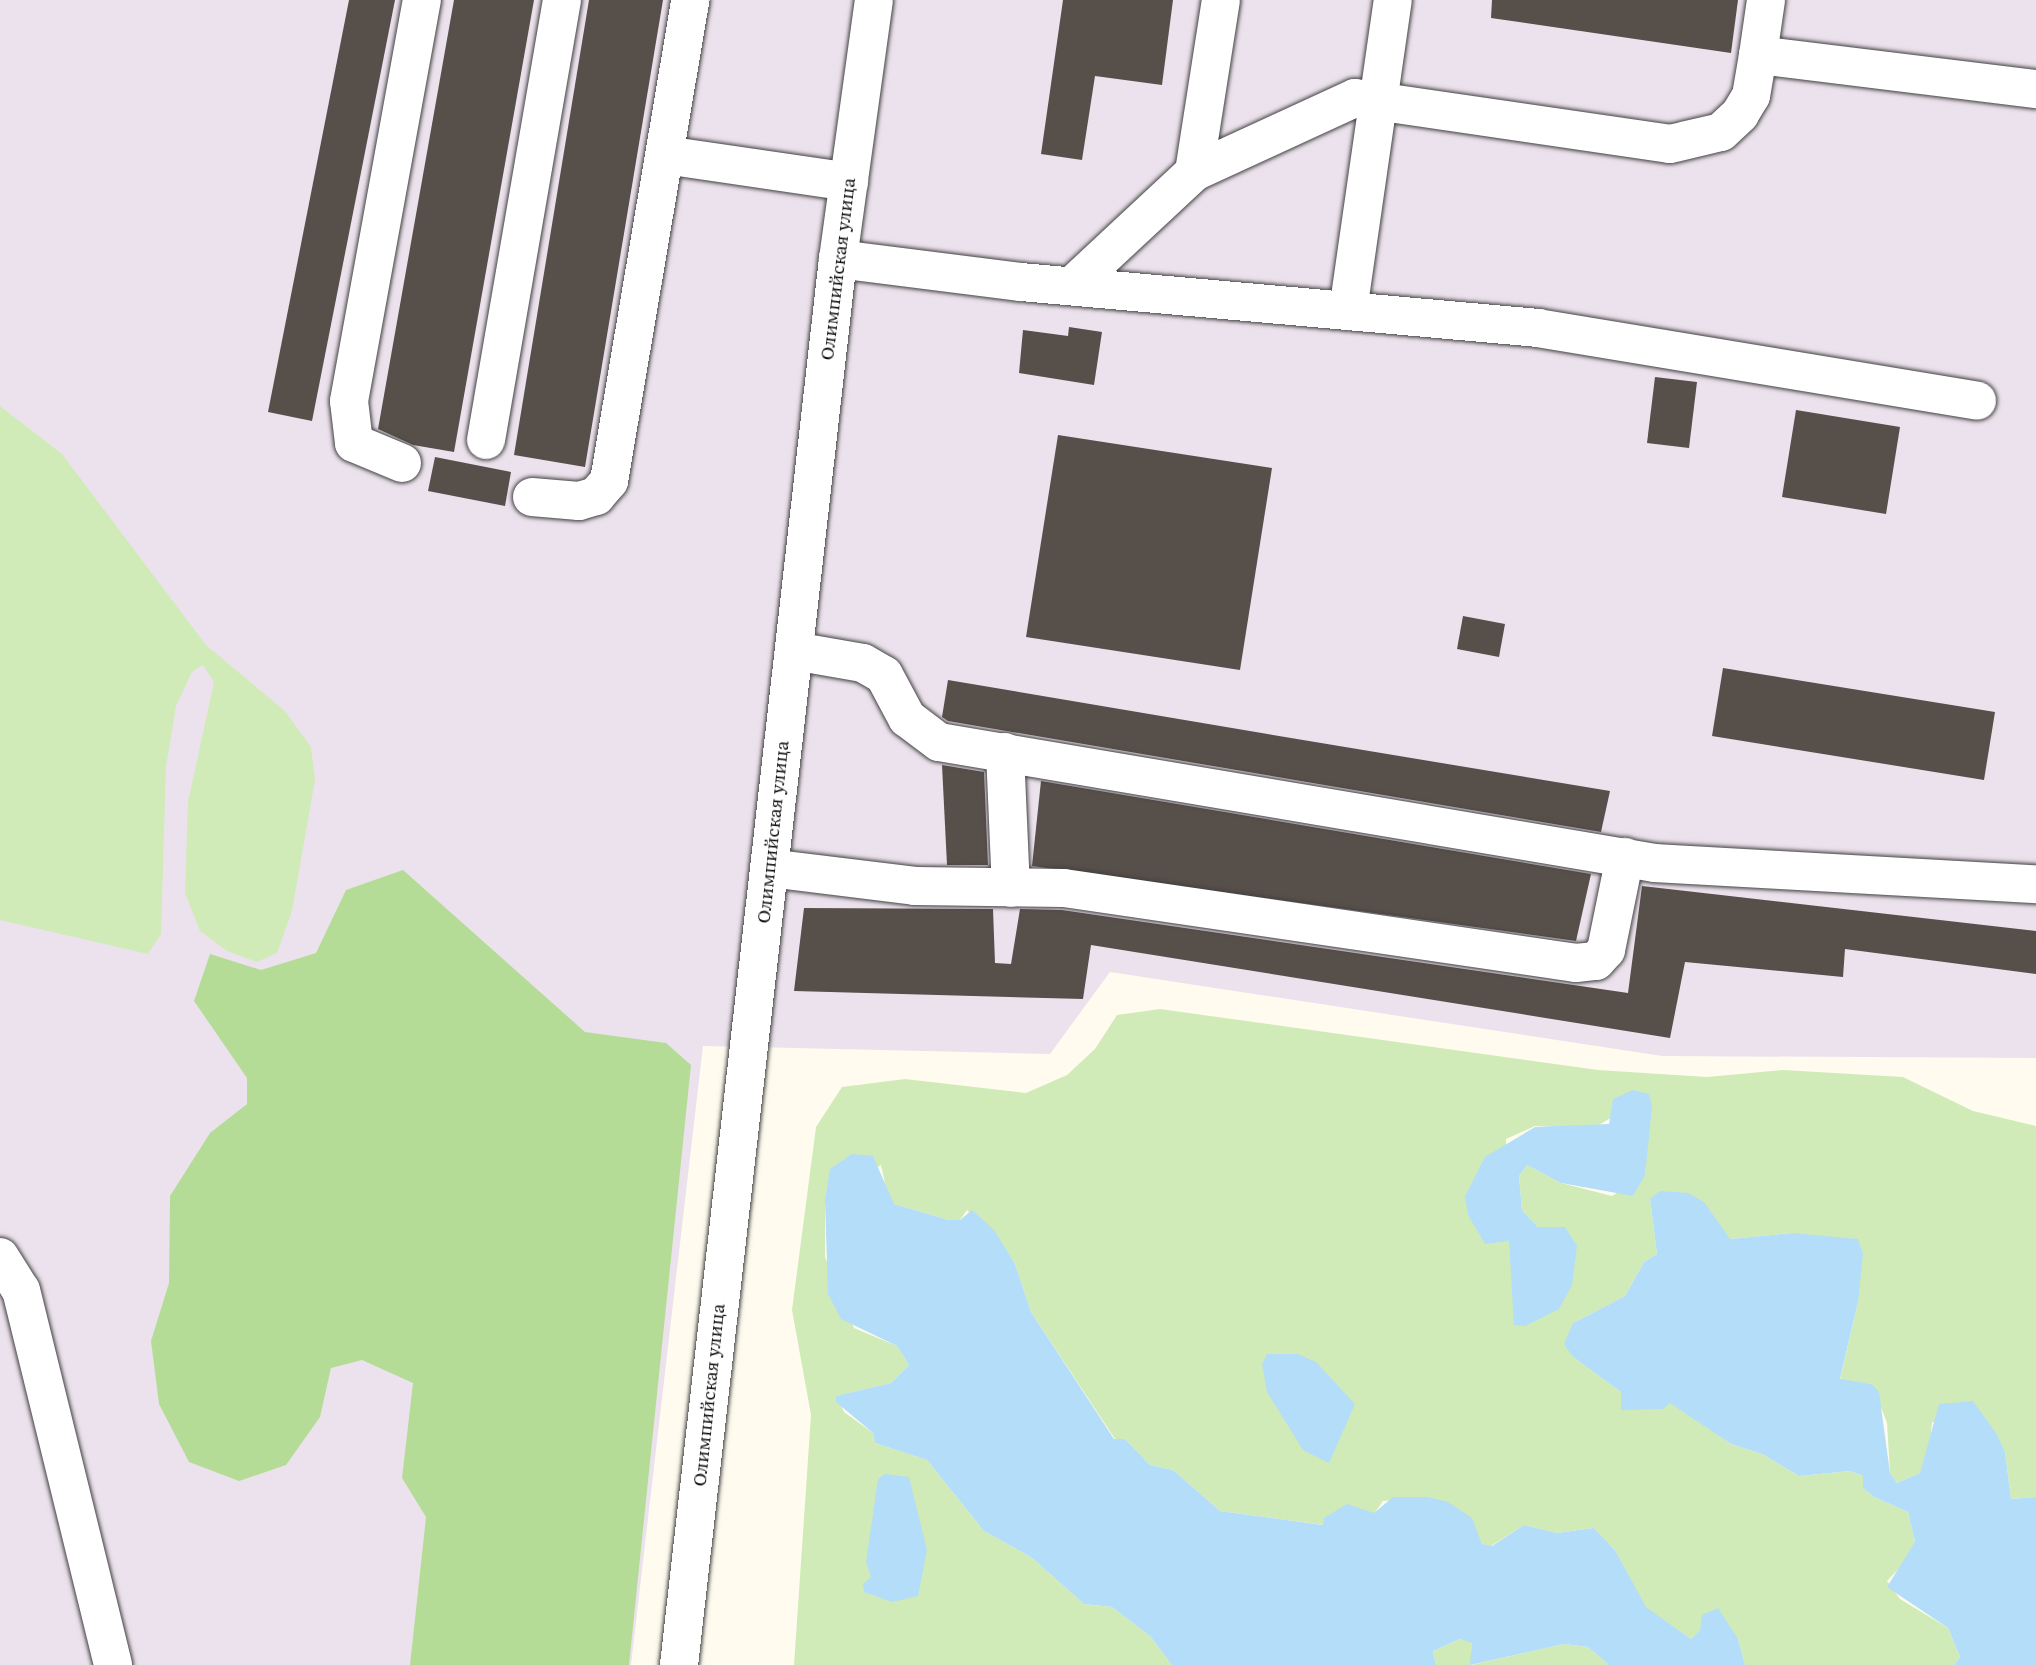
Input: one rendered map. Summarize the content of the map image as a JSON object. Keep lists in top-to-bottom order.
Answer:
{
  "streets": {
    "street": ["Олимпийская улица"]
  }
}
